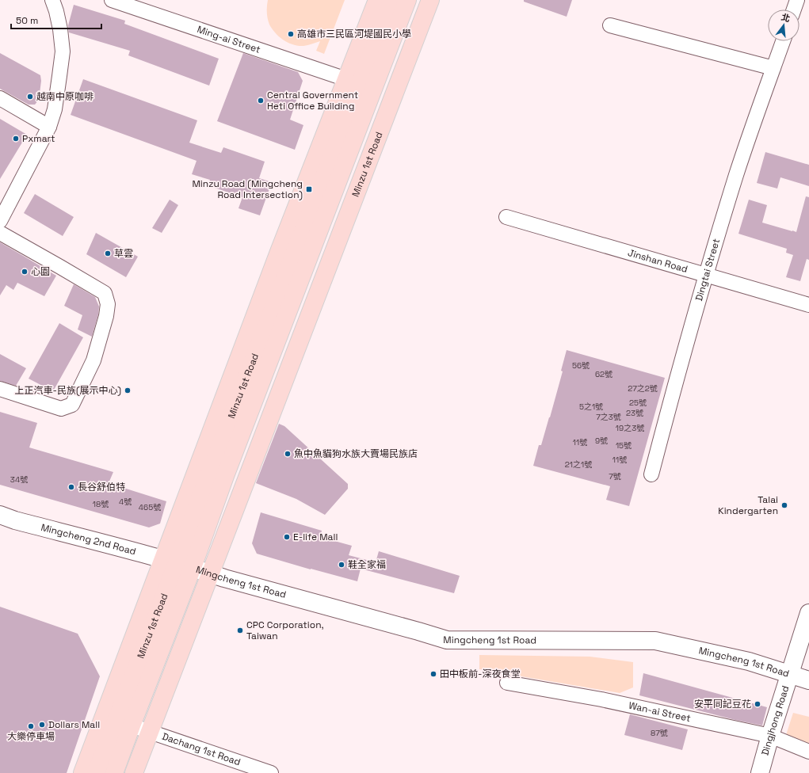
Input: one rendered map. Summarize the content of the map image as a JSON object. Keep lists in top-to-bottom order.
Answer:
{
  "streets": {
    "main road": ["Minzu 1st Road"],
    "street": [
      "Ming-ai Street",
      "Jinshan Road",
      "Dingtai Street",
      "Mingcheng 2nd Road",
      "Mingcheng 1st Road",
      "Wan-ai Street",
      "Dingjhong Road",
      "Dachang 1st Road"
    ]
  },
  "crossings": [
    ["Ming-ai Street", "Minzu 1st Road"],
    ["Minzu 1st Road", "Mingcheng 2nd Road"],
    ["Minzu 1st Road", "Mingcheng 1st Road"],
    ["Minzu 1st Road", "Dachang 1st Road"],
    ["Jinshan Road", "Dingtai Street"],
    ["Mingcheng 2nd Road", "Mingcheng 1st Road"],
    ["Mingcheng 1st Road", "Dingjhong Road"],
    ["Wan-ai Street", "Dingjhong Road"]
  ],
  "places": {
    "other": [
      "高雄市三民區河堤國民小學",
      "越南中原咖啡",
      "Central Government Heti Office Building",
      "Pxmart",
      "草雲",
      "心園",
      "上正汽車-民族(展示中心)",
      "魚中魚貓狗水族大賣場民族店",
      "長谷舒伯特",
      "Talai Kindergarten",
      "E-life Mall",
      "鞋全家福",
      "CPC Corporation, Taiwan",
      "田中板前-深夜食堂",
      "安平同記豆花",
      "Dollars Mall",
      "大樂停車場"
    ],
    "transit": ["Minzu Road (Mingcheng Road Intersection)"]
  },
  "house_numbers": [
    "56號",
    "62號",
    "27之2號",
    "25號",
    "5之1號",
    "23號",
    "7之3號",
    "19之3號",
    "9號",
    "11號",
    "15號",
    "11號",
    "21之1號",
    "7號",
    "34號",
    "4號",
    "18號",
    "465號",
    "87號"
  ],
  "scale_bar": "50 m",
  "north": "top"
}
